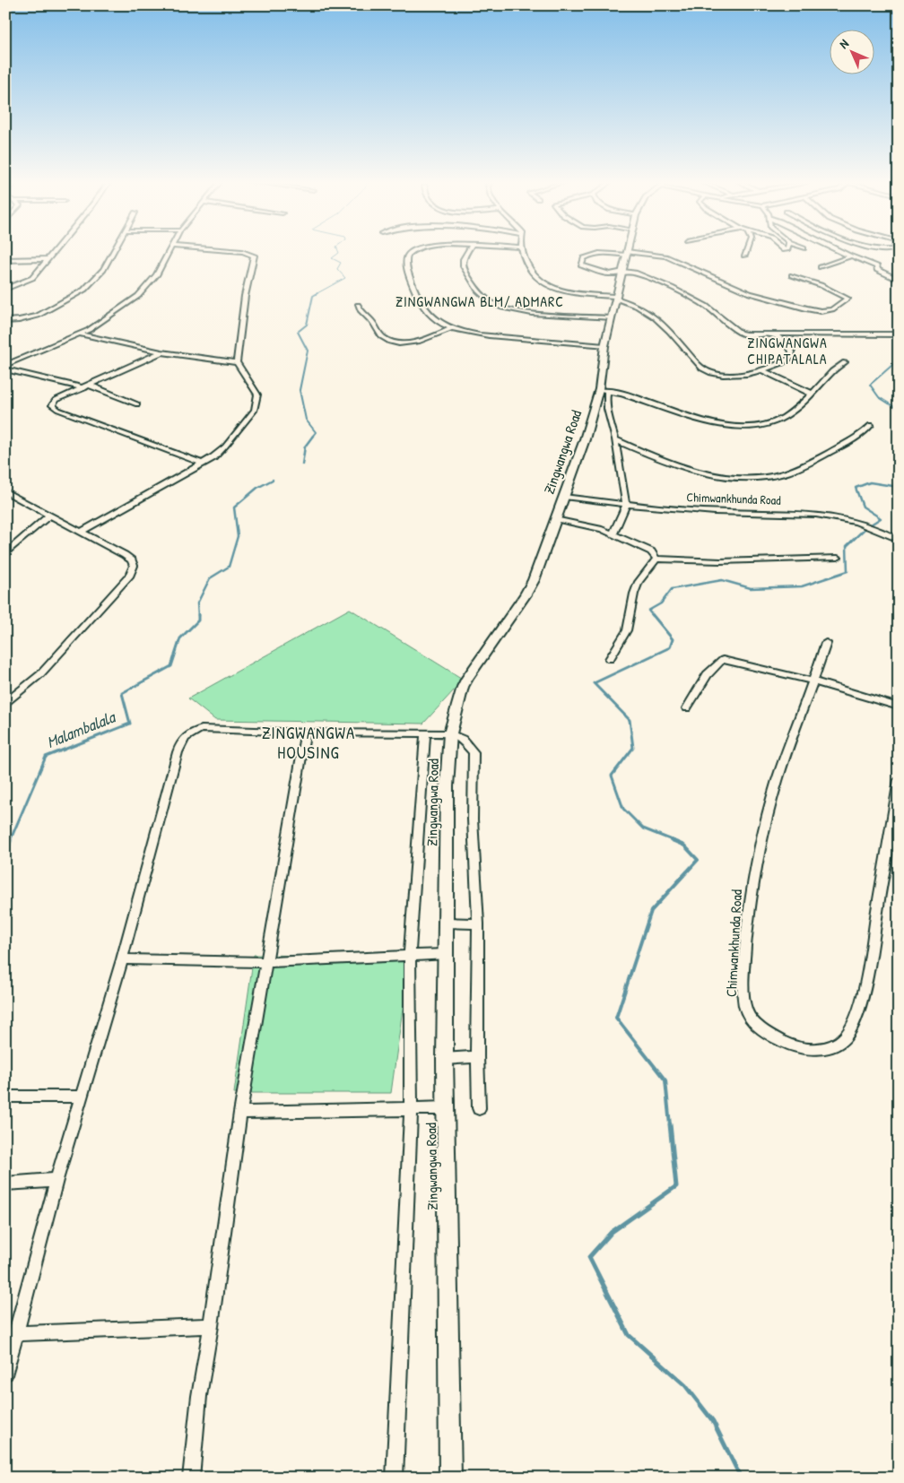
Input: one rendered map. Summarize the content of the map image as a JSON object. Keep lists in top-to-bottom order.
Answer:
{
  "streets": {
    "street": ["Zingwangwa Road", "Chimwankhunda Road"]
  },
  "crossings": [
    ["Zingwangwa Road", "Chimwankhunda Road"]
  ],
  "districts": ["ZINGWANGWA BLM/ ADMARC", "ZINGWANGWA CHIPATALALA", "ZINGWANGWA HOUSING"],
  "water": ["Malambalala"],
  "north": "top left"
}
